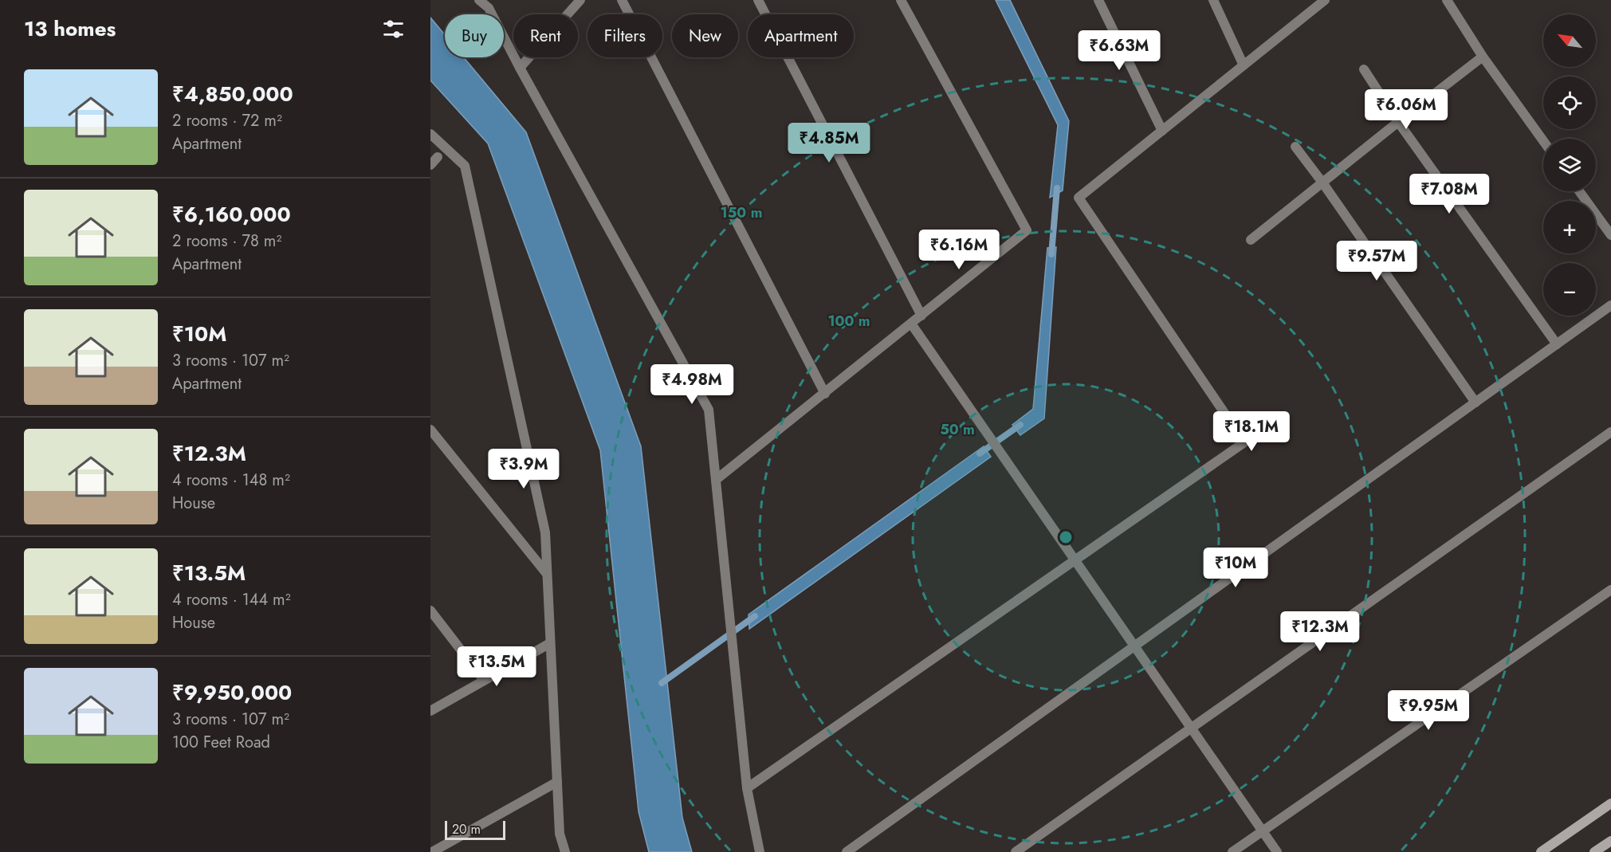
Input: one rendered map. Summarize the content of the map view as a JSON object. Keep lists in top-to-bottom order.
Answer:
{
  "scale_bar": "20 m",
  "north": "top left",
  "page": {
    "heading": "13 homes",
    "map_buttons": ["+", "−"],
    "chip": [
      "Buy",
      "Rent",
      "Filters",
      "New",
      "Apartment"
    ],
    "price": [
      "₹6.63M",
      "₹6.06M",
      "₹4.85M",
      "₹7.08M",
      "₹6.16M",
      "₹9.57M",
      "₹4.98M",
      "₹18.1M",
      "₹3.9M",
      "₹10M",
      "₹12.3M",
      "₹13.5M",
      "₹9.95M"
    ],
    "list": [
      {
        "name": "₹4,850,000",
        "note": "2 rooms · 72 m² · Apartment"
      },
      {
        "name": "₹6,160,000",
        "note": "2 rooms · 78 m² · Apartment"
      },
      {
        "name": "₹10M",
        "note": "3 rooms · 107 m² · Apartment"
      },
      {
        "name": "₹12.3M",
        "note": "4 rooms · 148 m² · House"
      },
      {
        "name": "₹13.5M",
        "note": "4 rooms · 144 m² · House"
      },
      {
        "name": "₹9,950,000",
        "note": "3 rooms · 107 m² · 100 Feet Road"
      }
    ],
    "scale": "20 m"
  },
  "rings": ["150 m", "100 m", "50 m"]
}
